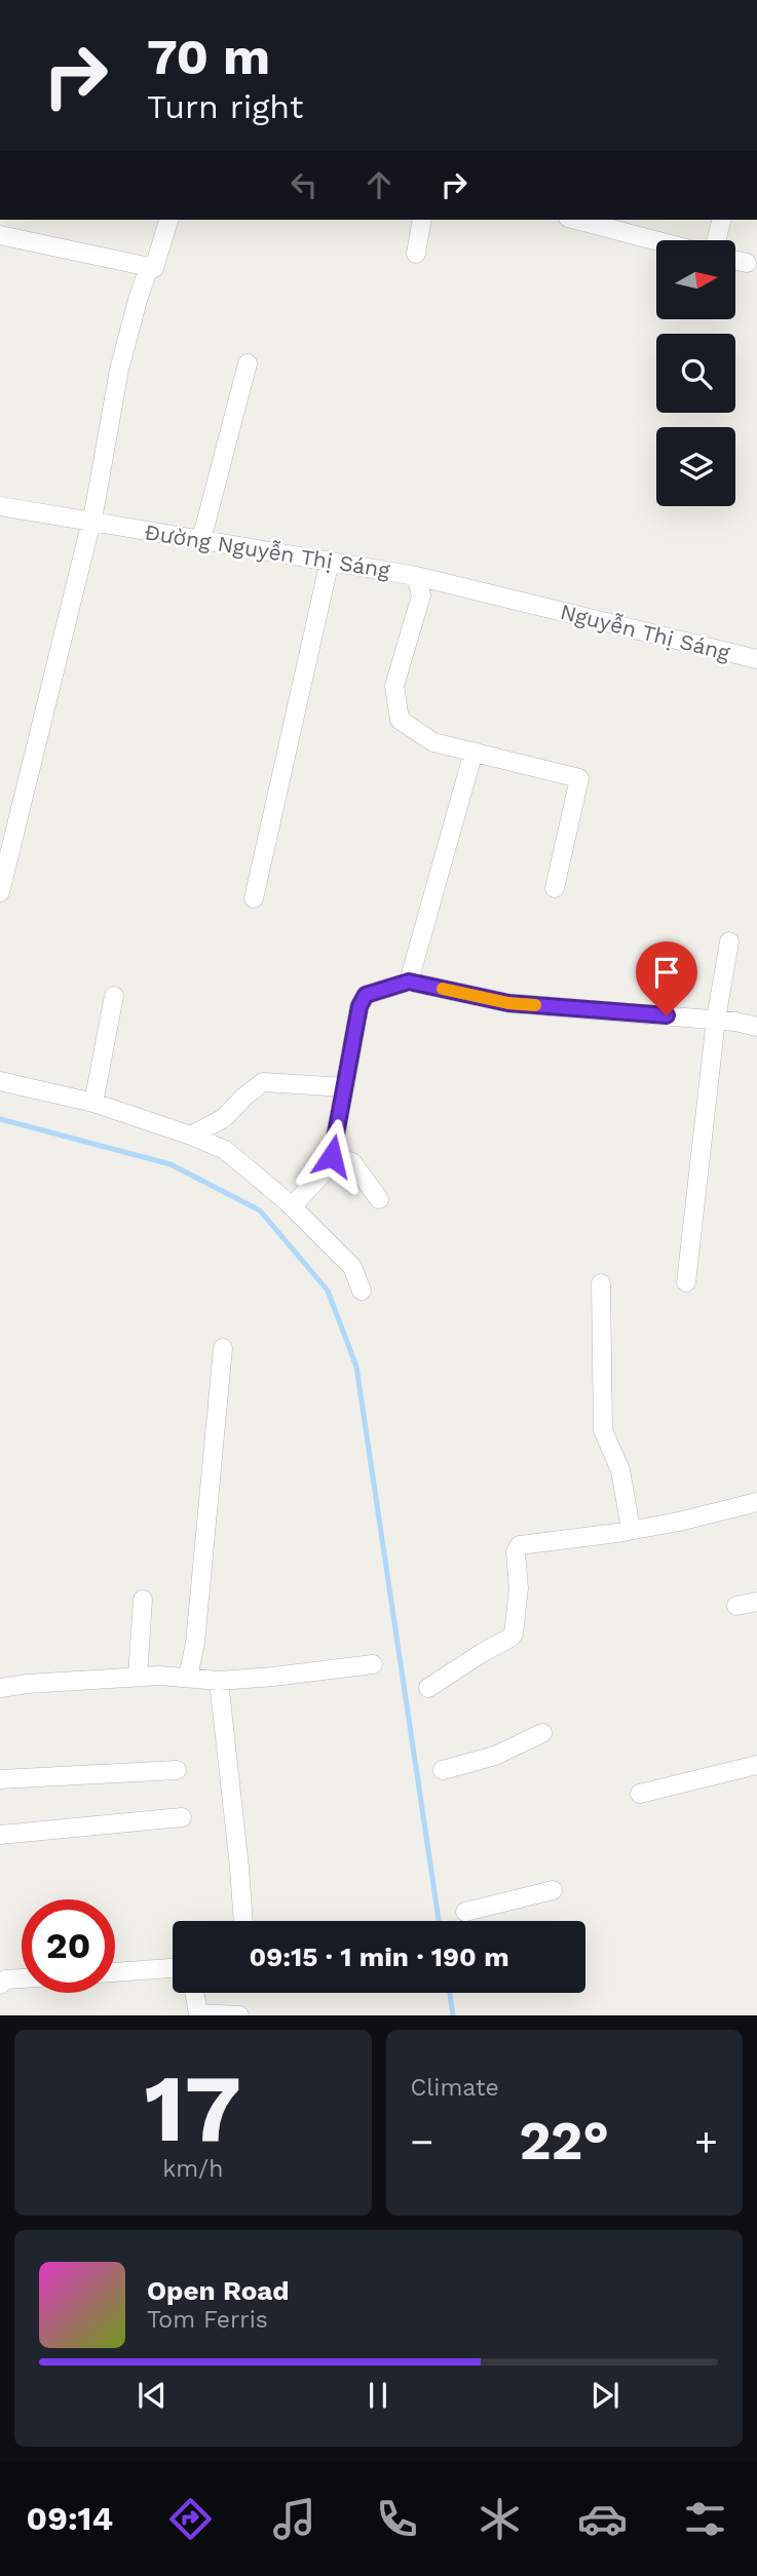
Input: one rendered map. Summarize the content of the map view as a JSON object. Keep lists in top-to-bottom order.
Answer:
{
  "streets": {
    "street": ["Đường Nguyễn Thị Sáng", "Nguyễn Thị Sáng"]
  },
  "crossings": [
    ["Đường Nguyễn Thị Sáng", "Nguyễn Thị Sáng"]
  ],
  "north": "right",
  "page": {
    "turn": ["70 m", "Turn right"],
    "limit": "20",
    "trip": "09:15 · 1 min · 190 m",
    "tile": [
      ["17", "km/h"],
      "Climate"
    ],
    "heat": ["−", "22°", "+"],
    "song": ["Open Road", "Tom Ferris"],
    "tabs": "09:14"
  }
}
